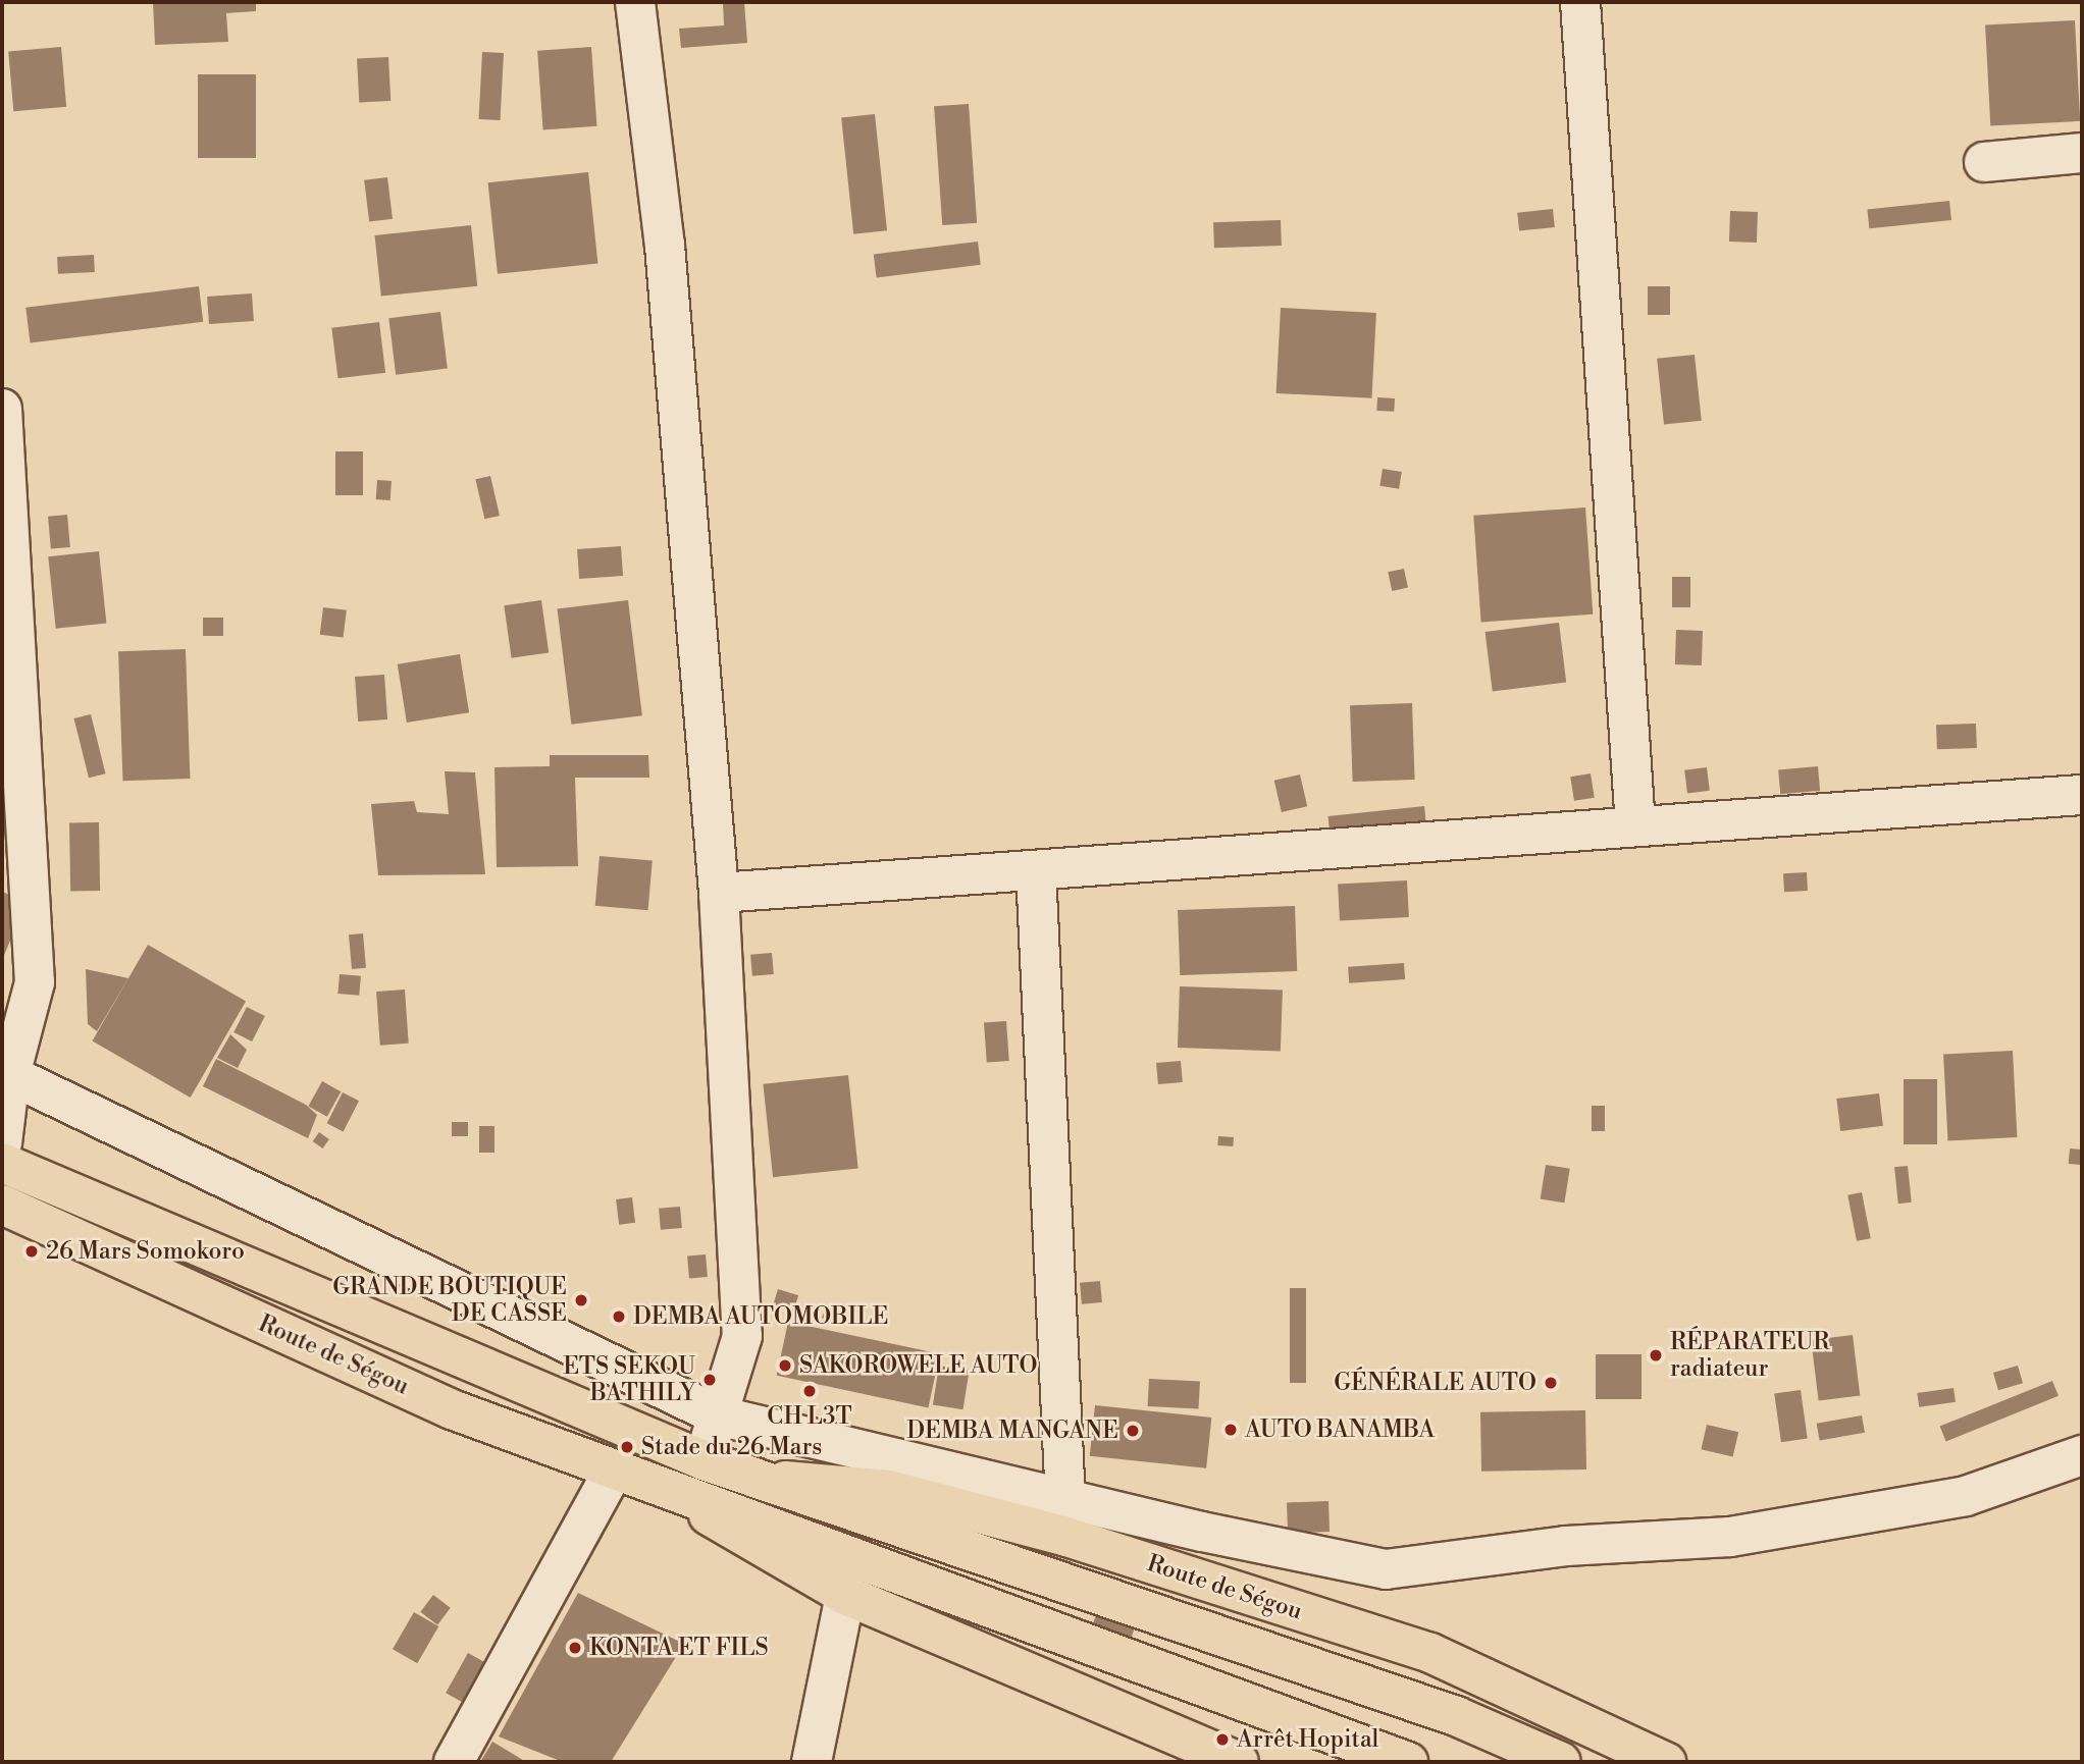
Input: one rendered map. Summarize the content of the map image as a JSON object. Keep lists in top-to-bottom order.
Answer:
{
  "streets": {
    "main road": ["Route de Ségou"]
  },
  "places": [
    "26 Mars Somokoro",
    "GRANDE BOUTIQUE DE CASSE",
    "DEMBA AUTOMOBILE",
    "RÉPARATEUR radiateur",
    "SAKOROWELE AUTO",
    "ETS SEKOU BATHILY",
    "GÉNÉRALE AUTO",
    "CH L3T",
    "AUTO BANAMBA",
    "DEMBA MANGANE",
    "Stade du 26 Mars",
    "KONTA ET FILS",
    "Arrêt Hopital"
  ]
}
